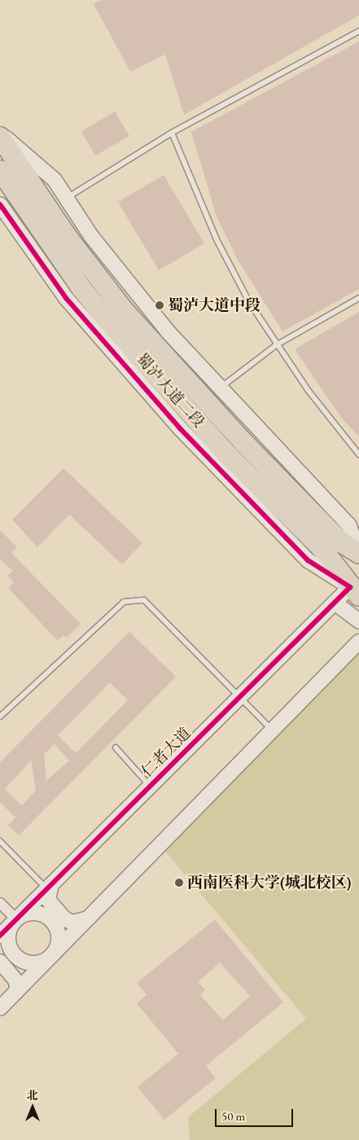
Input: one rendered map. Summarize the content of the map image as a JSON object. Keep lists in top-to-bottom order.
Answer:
{
  "streets": {
    "highway": ["蜀泸大道二段"],
    "street": ["仁者大道"]
  },
  "crossings": [
    ["蜀泸大道二段", "仁者大道"]
  ],
  "places": ["蜀泸大道中段", "西南医科大学(城北校区)"],
  "scale_bar": "50 m",
  "north": "top"
}
